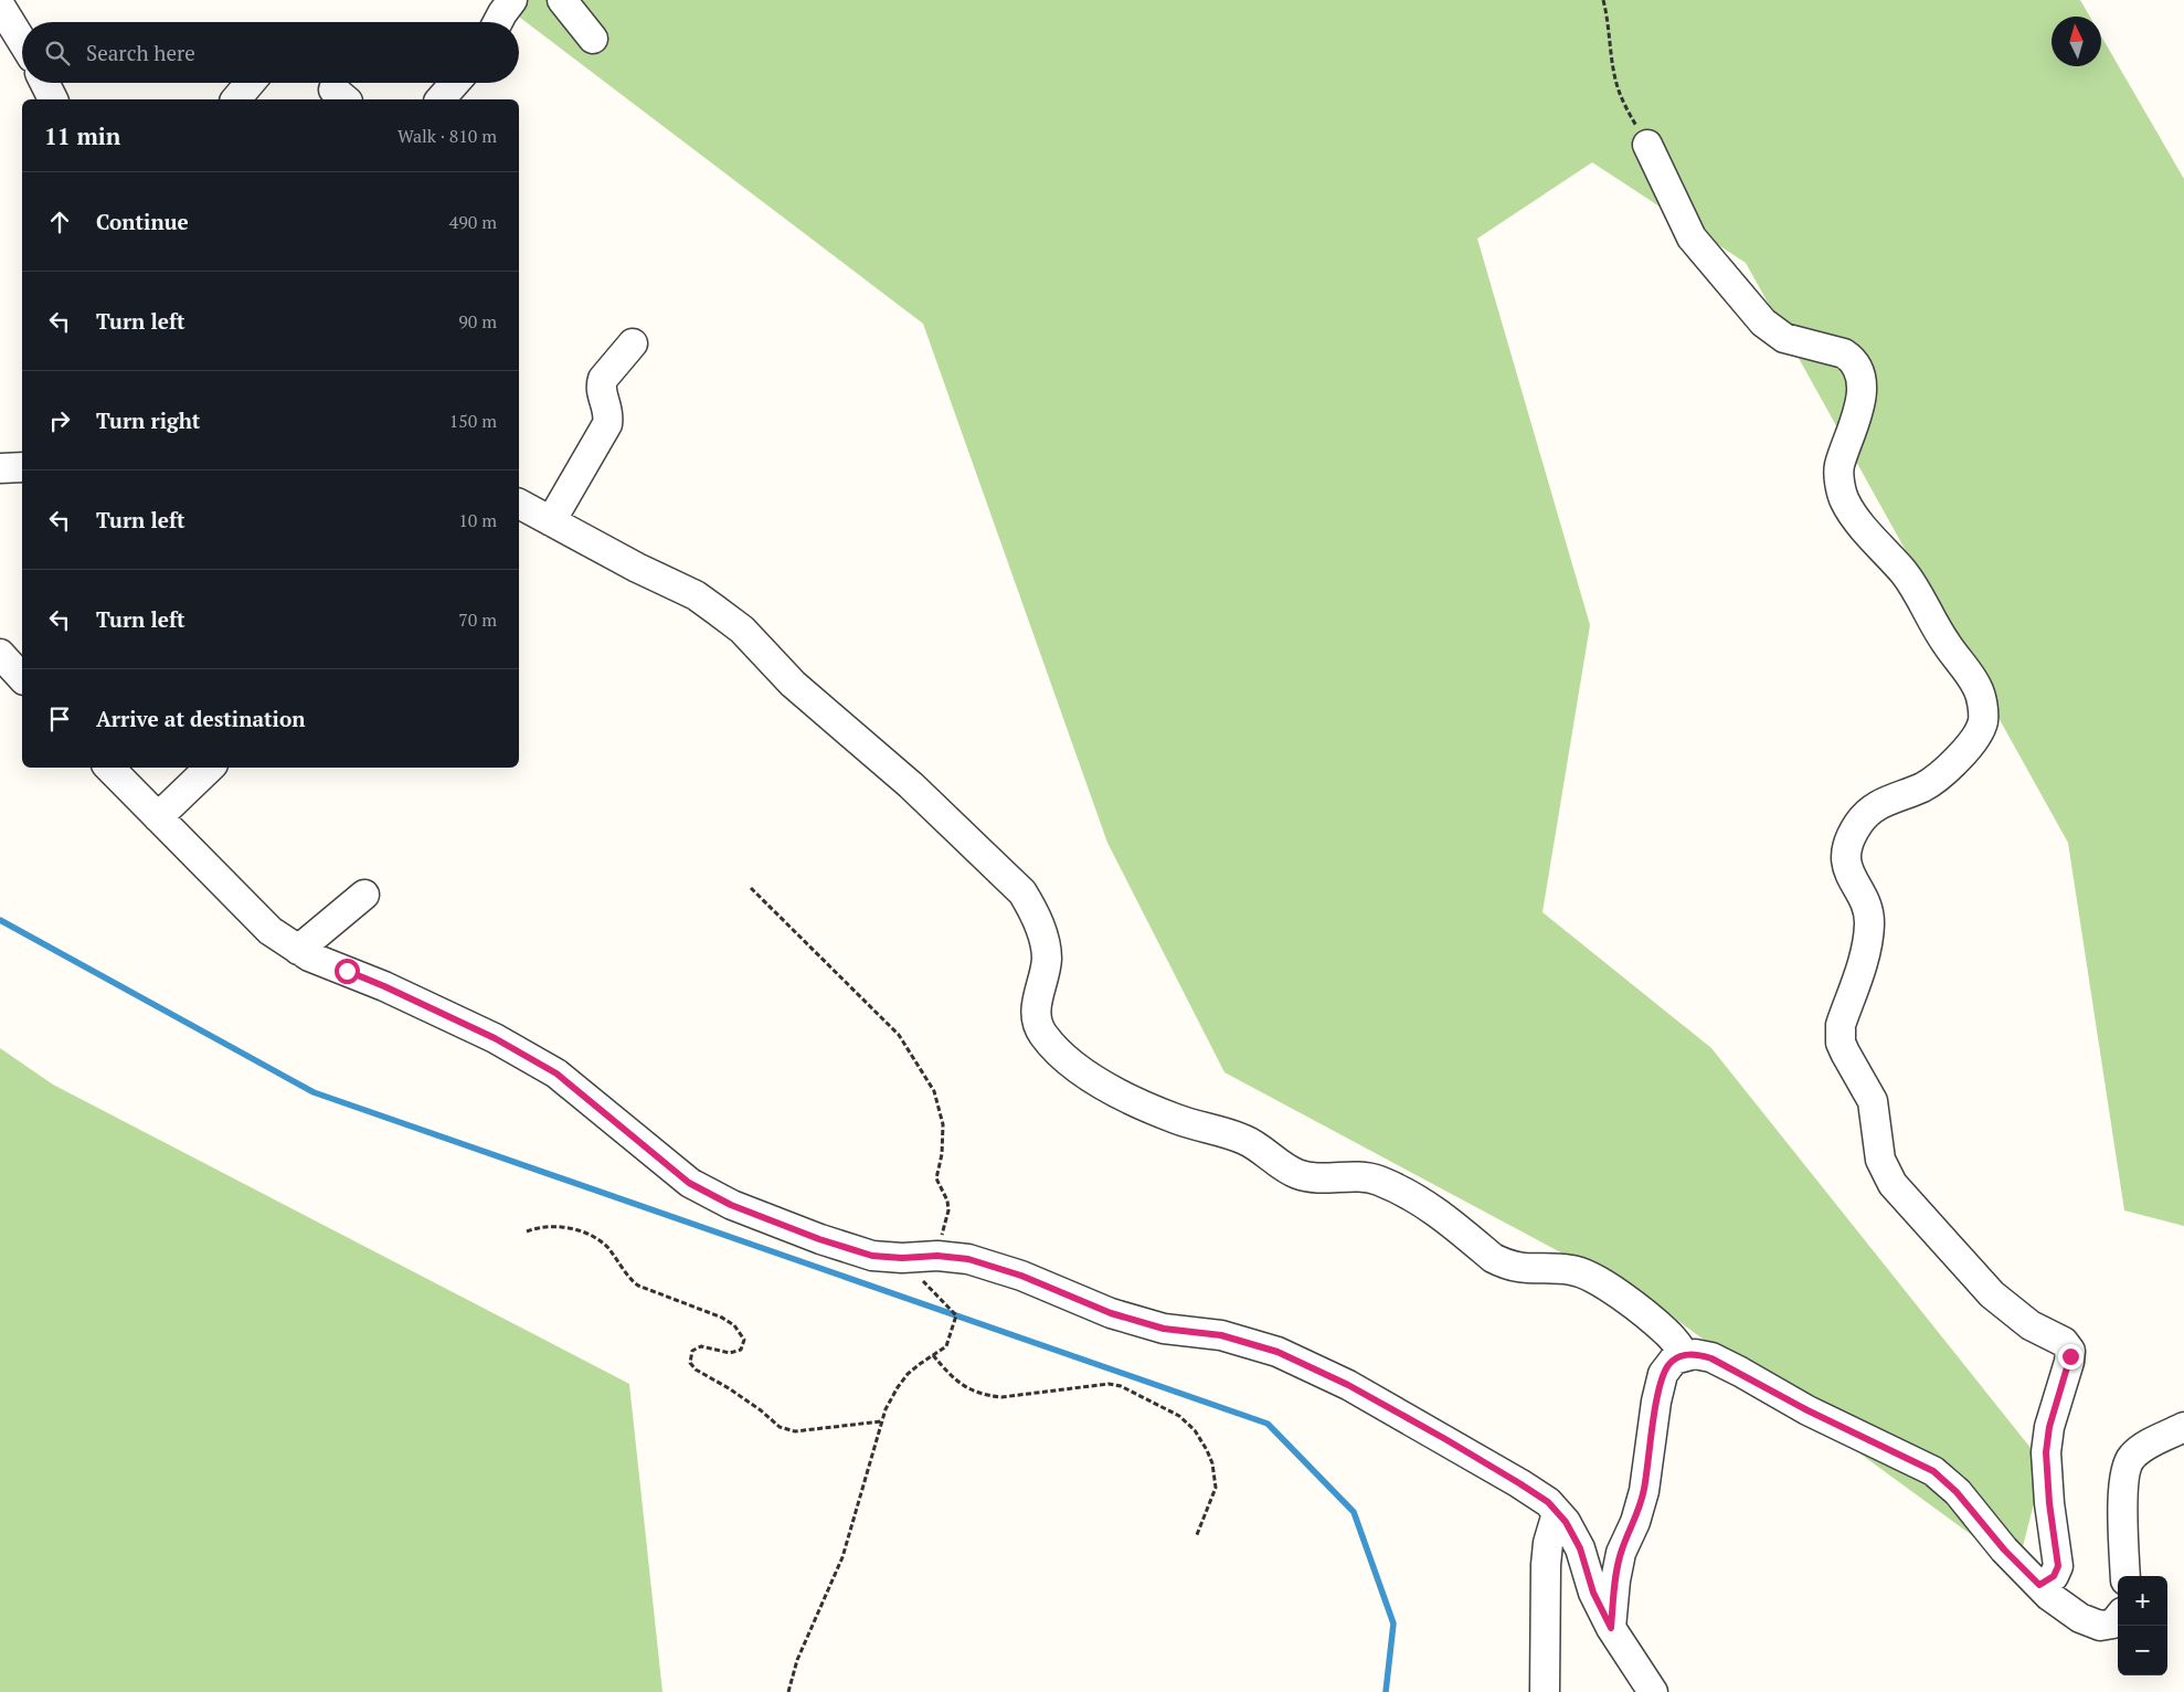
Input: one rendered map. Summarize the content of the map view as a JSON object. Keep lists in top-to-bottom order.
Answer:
{
  "north": "top",
  "page": {
    "search": "Search here",
    "heading": ["11 min", "Walk · 810 m"],
    "list": [
      ["Continue", "490 m"],
      ["Turn left", "90 m"],
      ["Turn right", "150 m"],
      ["Turn left", "10 m"],
      ["Turn left", "70 m"],
      "Arrive at destination"
    ],
    "map_buttons": ["+", "−"]
  }
}
